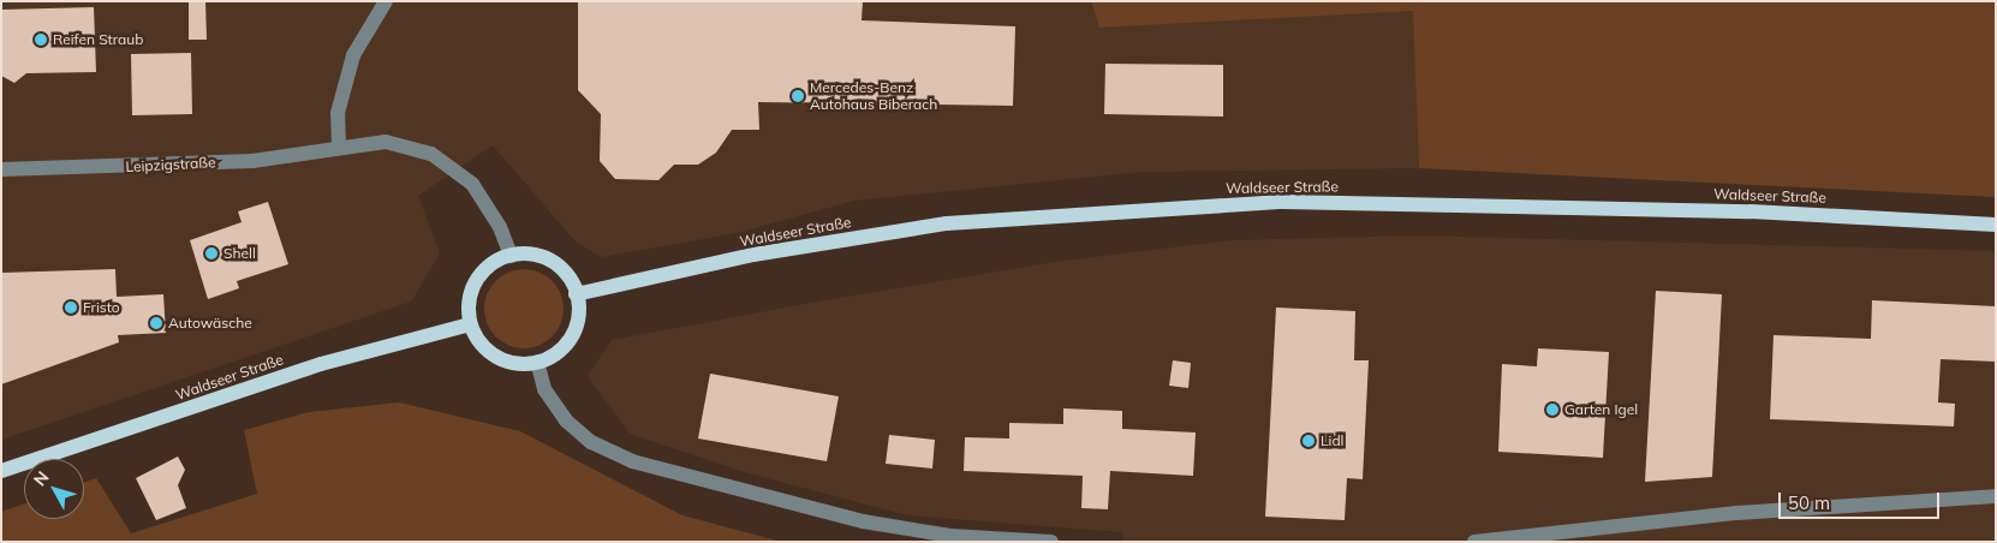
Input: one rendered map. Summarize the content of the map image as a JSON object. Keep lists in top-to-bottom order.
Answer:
{
  "streets": {
    "main road": ["Waldseer Straße"],
    "street": ["Leipzigstraße"]
  },
  "crossings": [
    ["Leipzigstraße", "Waldseer Straße"]
  ],
  "places": [
    "Reifen Straub",
    "Mercedes-Benz Autohaus Biberach",
    "Shell",
    "Fristo",
    "Autowäsche",
    "Garten Igel",
    "Lidl"
  ],
  "scale_bar": "50 m",
  "north": "top left"
}
